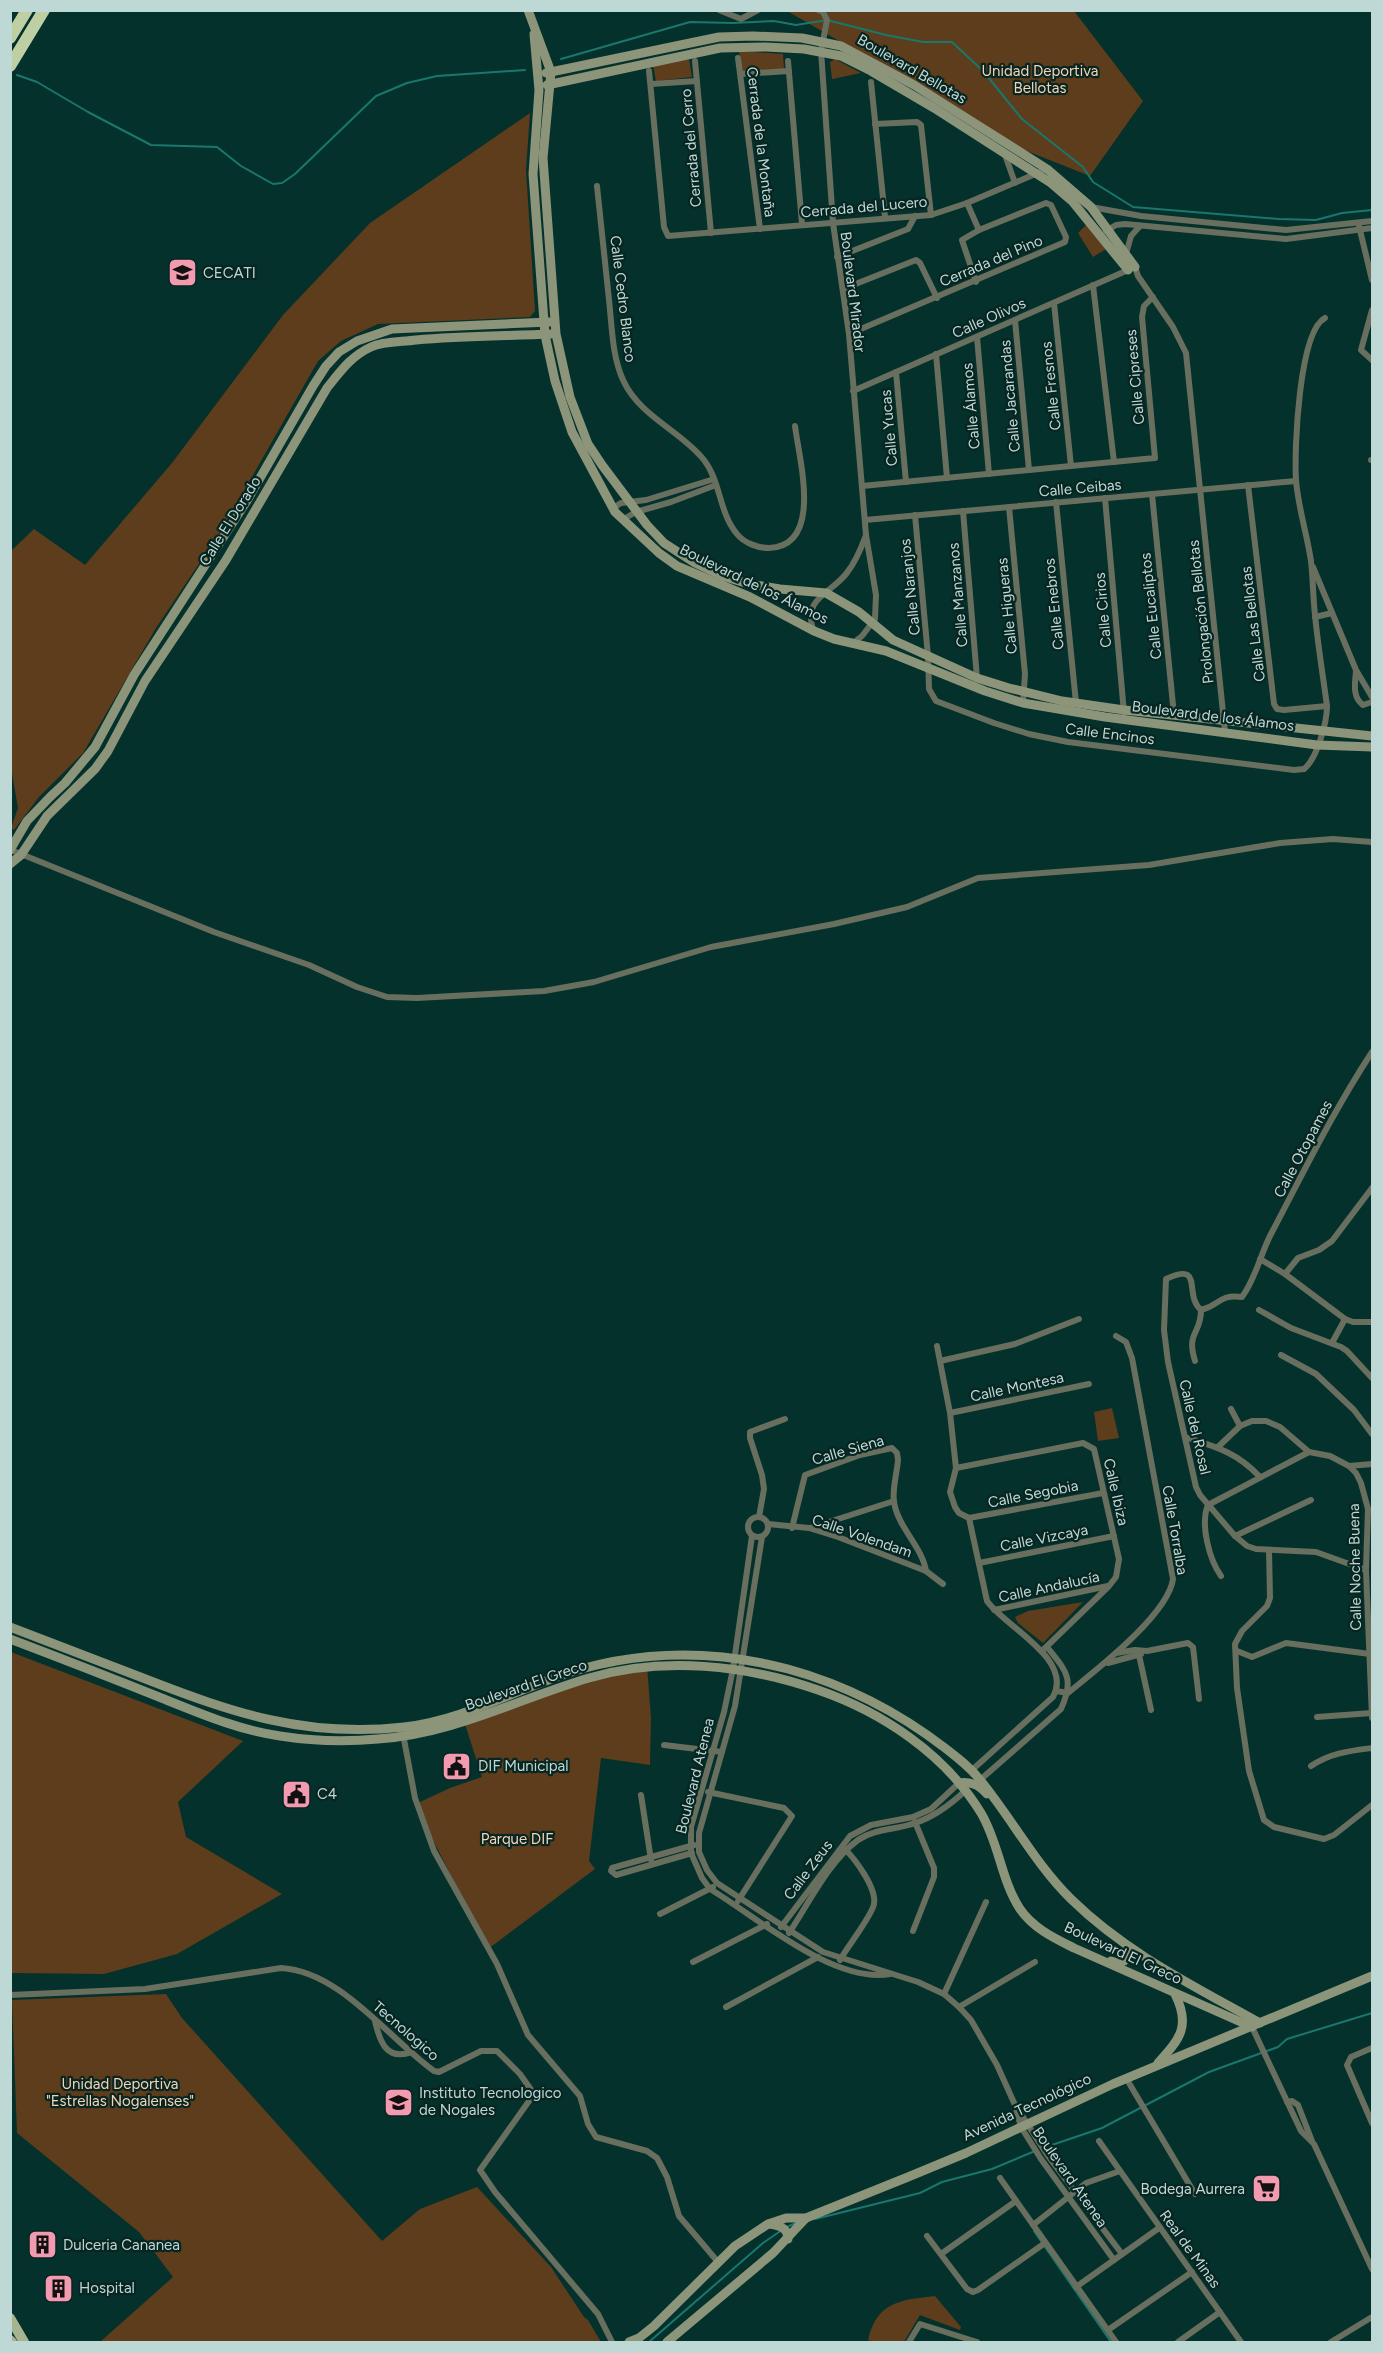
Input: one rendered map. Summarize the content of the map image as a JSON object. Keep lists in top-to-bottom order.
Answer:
{
  "streets": {
    "street": [
      "Boulevard Bellotas",
      "Cerrada de la Montaña",
      "Cerrada del Cerro",
      "Cerrada del Lucero",
      "Cerrada del Pino",
      "Boulevard Mirador",
      "Calle Cedro Blanco",
      "Calle Olivos",
      "Calle Cipreses",
      "Calle Fresnos",
      "Calle Jacarandas",
      "Calle Álamos",
      "Calle Yucas",
      "Calle Ceibas",
      "Calle El Dorado",
      "Boulevard de los Álamos",
      "Calle Naranjos",
      "Calle Manzanos",
      "Calle Enebros",
      "Calle Higueras",
      "Calle Eucaliptos",
      "Calle Cirios",
      "Prolongación Bellotas",
      "Calle Las Bellotas",
      "Calle Encinos",
      "Calle Otopames",
      "Calle Montesa",
      "Calle del Rosal",
      "Calle Siena",
      "Calle Ibiza",
      "Calle Segobia",
      "Calle Torralba",
      "Calle Volendam",
      "Calle Vizcaya",
      "Calle Noche Buena",
      "Calle Andalucía",
      "Boulevard El Greco",
      "Boulevard Atenea",
      "Calle Zeus",
      "Tecnologico",
      "Avenida Tecnológico",
      "Real de Minas"
    ]
  },
  "crossings": [
    ["Boulevard Bellotas", "Cerrada del Cerro"],
    ["Boulevard Bellotas", "Cerrada del Lucero"],
    ["Boulevard Bellotas", "Boulevard Mirador"],
    ["Boulevard Bellotas", "Calle Olivos"],
    ["Boulevard Bellotas", "Calle Cipreses"],
    ["Boulevard Bellotas", "Calle Ceibas"],
    ["Boulevard Bellotas", "Boulevard de los Álamos"],
    ["Boulevard Bellotas", "Prolongación Bellotas"],
    ["Cerrada de la Montaña", "Cerrada del Lucero"],
    ["Cerrada del Cerro", "Cerrada del Lucero"],
    ["Cerrada del Lucero", "Boulevard Mirador"],
    ["Cerrada del Pino", "Boulevard Mirador"],
    ["Boulevard Mirador", "Calle Olivos"],
    ["Boulevard Mirador", "Calle Ceibas"],
    ["Boulevard Mirador", "Boulevard de los Álamos"],
    ["Calle Olivos", "Calle Fresnos"],
    ["Calle Olivos", "Calle Jacarandas"],
    ["Calle Olivos", "Calle Álamos"],
    ["Calle Olivos", "Calle Yucas"],
    ["Calle Ceibas", "Calle Naranjos"],
    ["Calle Ceibas", "Calle Manzanos"],
    ["Calle Ceibas", "Calle Enebros"],
    ["Calle Ceibas", "Calle Higueras"],
    ["Calle Ceibas", "Calle Eucaliptos"],
    ["Calle Ceibas", "Calle Cirios"],
    ["Calle Ceibas", "Prolongación Bellotas"],
    ["Calle Ceibas", "Calle Las Bellotas"],
    ["Calle El Dorado", "Boulevard de los Álamos"],
    ["Boulevard de los Álamos", "Calle Naranjos"],
    ["Boulevard de los Álamos", "Calle Manzanos"],
    ["Boulevard de los Álamos", "Calle Enebros"],
    ["Boulevard de los Álamos", "Calle Higueras"],
    ["Boulevard de los Álamos", "Calle Eucaliptos"],
    ["Boulevard de los Álamos", "Calle Cirios"],
    ["Boulevard de los Álamos", "Prolongación Bellotas"],
    ["Boulevard de los Álamos", "Calle Encinos"],
    ["Calle Naranjos", "Calle Encinos"],
    ["Calle Otopames", "Calle del Rosal"],
    ["Calle del Rosal", "Calle Noche Buena"],
    ["Calle Siena", "Calle Volendam"],
    ["Calle Ibiza", "Calle Segobia"],
    ["Calle Ibiza", "Calle Vizcaya"],
    ["Calle Ibiza", "Calle Andalucía"],
    ["Calle Torralba", "Boulevard El Greco"],
    ["Calle Volendam", "Boulevard Atenea"],
    ["Boulevard El Greco", "Boulevard Atenea"],
    ["Boulevard El Greco", "Calle Zeus"],
    ["Boulevard El Greco", "Avenida Tecnológico"],
    ["Boulevard Atenea", "Calle Zeus"],
    ["Boulevard Atenea", "Avenida Tecnológico"]
  ],
  "parks": ["Unidad Deportiva Bellotas", "Parque DIF", "Unidad Deportiva \"Estrellas Nogalenses\""],
  "places": {
    "school or university": ["CECATI", "Instituto Tecnologico de Nogales"],
    "public building": ["DIF Municipal", "C4"],
    "supermarket": ["Bodega Aurrera"],
    "building": ["Dulceria Cananea", "Hospital"]
  }
}
